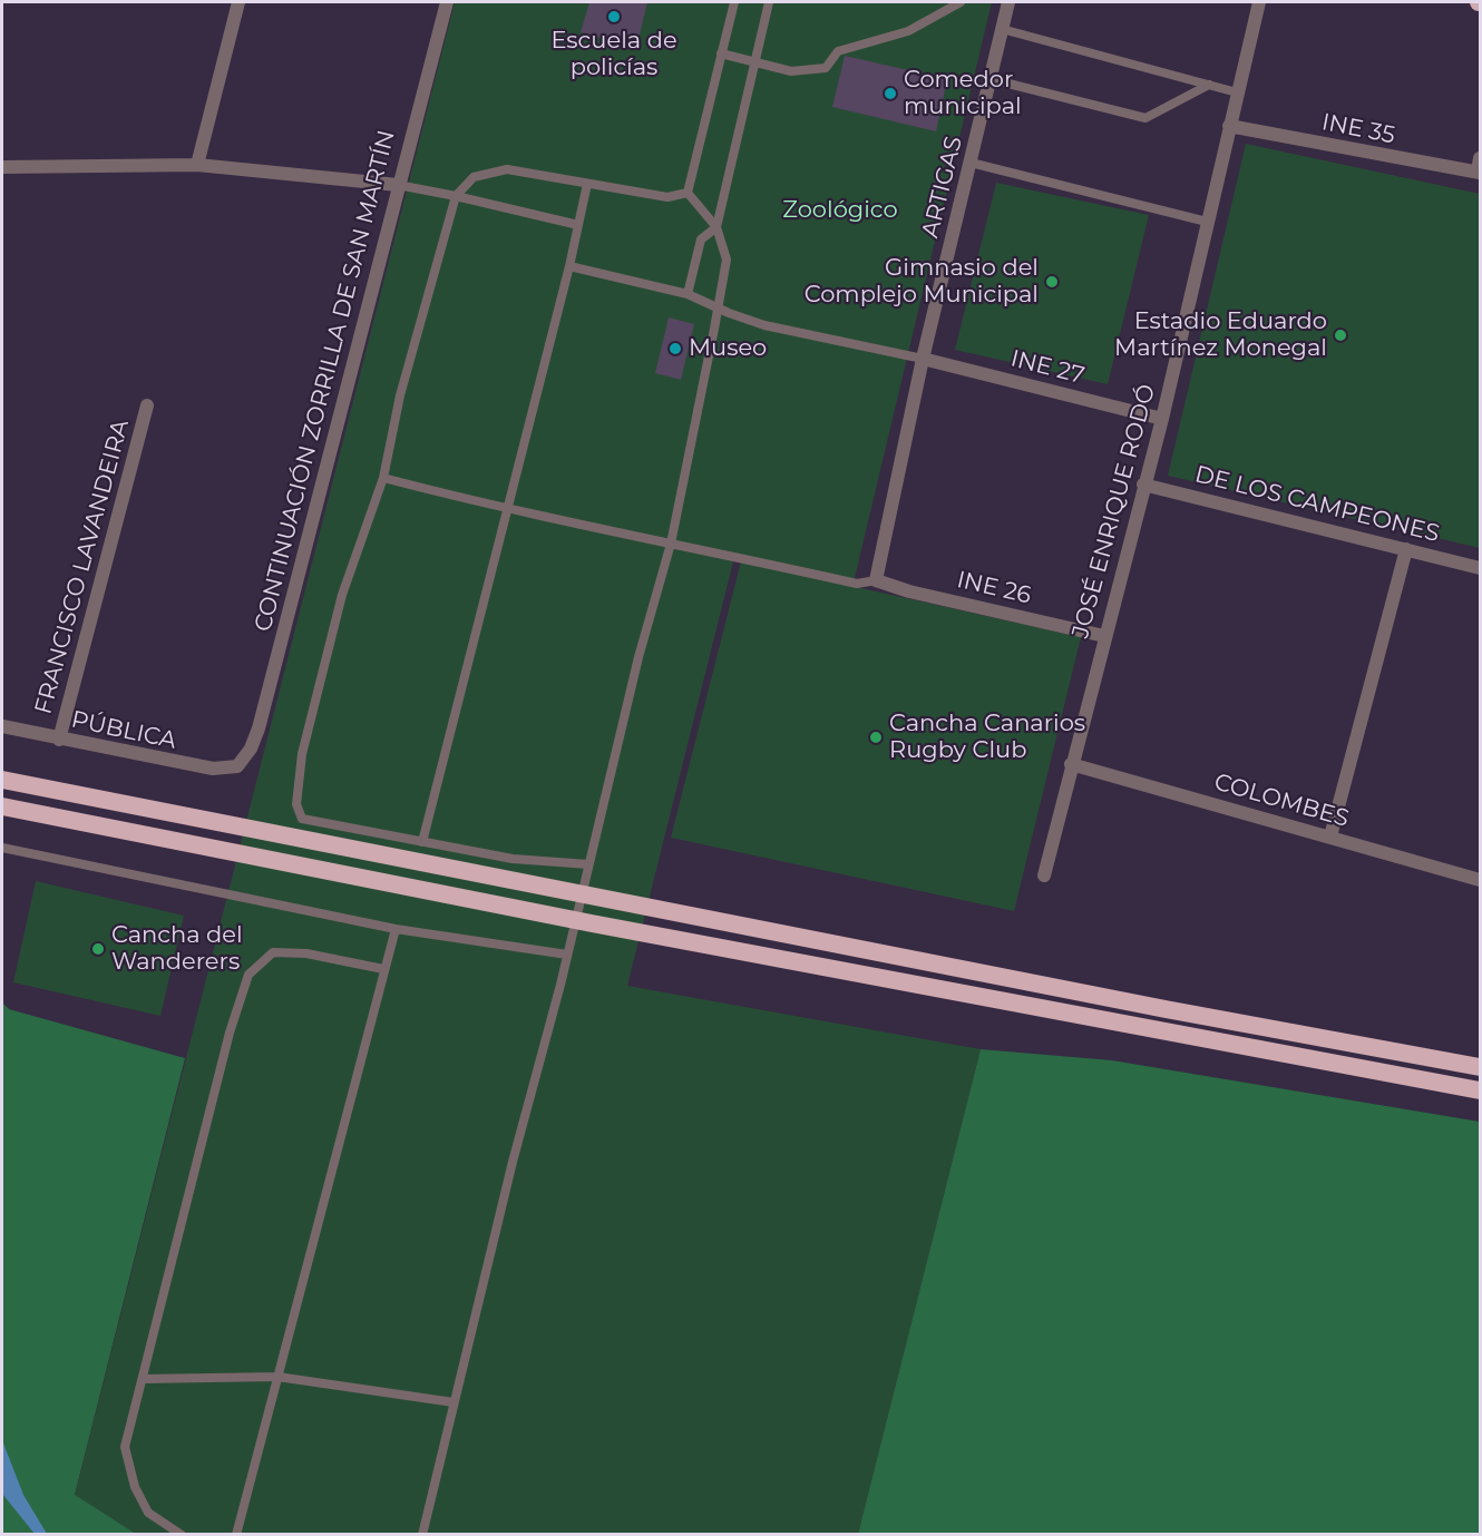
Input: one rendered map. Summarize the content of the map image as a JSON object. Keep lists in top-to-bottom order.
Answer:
{
  "streets": {
    "street": [
      "INE 35",
      "ARTIGAS",
      "INE 27",
      "CONTINUACIÓN ZORRILLA DE SAN MARTÍN",
      "DE LOS CAMPEONES",
      "JOSÉ ENRIQUE RODÓ",
      "FRANCISCO LAVANDEIRA",
      "INE 26",
      "PÚBLICA",
      "COLOMBES"
    ]
  },
  "crossings": [
    ["INE 35", "JOSÉ ENRIQUE RODÓ"],
    ["ARTIGAS", "INE 27"],
    ["ARTIGAS", "INE 26"],
    ["INE 27", "JOSÉ ENRIQUE RODÓ"],
    ["CONTINUACIÓN ZORRILLA DE SAN MARTÍN", "PÚBLICA"],
    ["DE LOS CAMPEONES", "JOSÉ ENRIQUE RODÓ"],
    ["JOSÉ ENRIQUE RODÓ", "INE 26"],
    ["JOSÉ ENRIQUE RODÓ", "COLOMBES"],
    ["FRANCISCO LAVANDEIRA", "PÚBLICA"]
  ],
  "parks": ["Zoológico"],
  "places": [
    "Escuela de policías",
    "Comedor municipal",
    "Gimnasio del Complejo Municipal",
    "Estadio Eduardo Martínez Monegal",
    "Museo",
    "Cancha Canarios Rugby Club",
    "Cancha del Wanderers"
  ]
}
